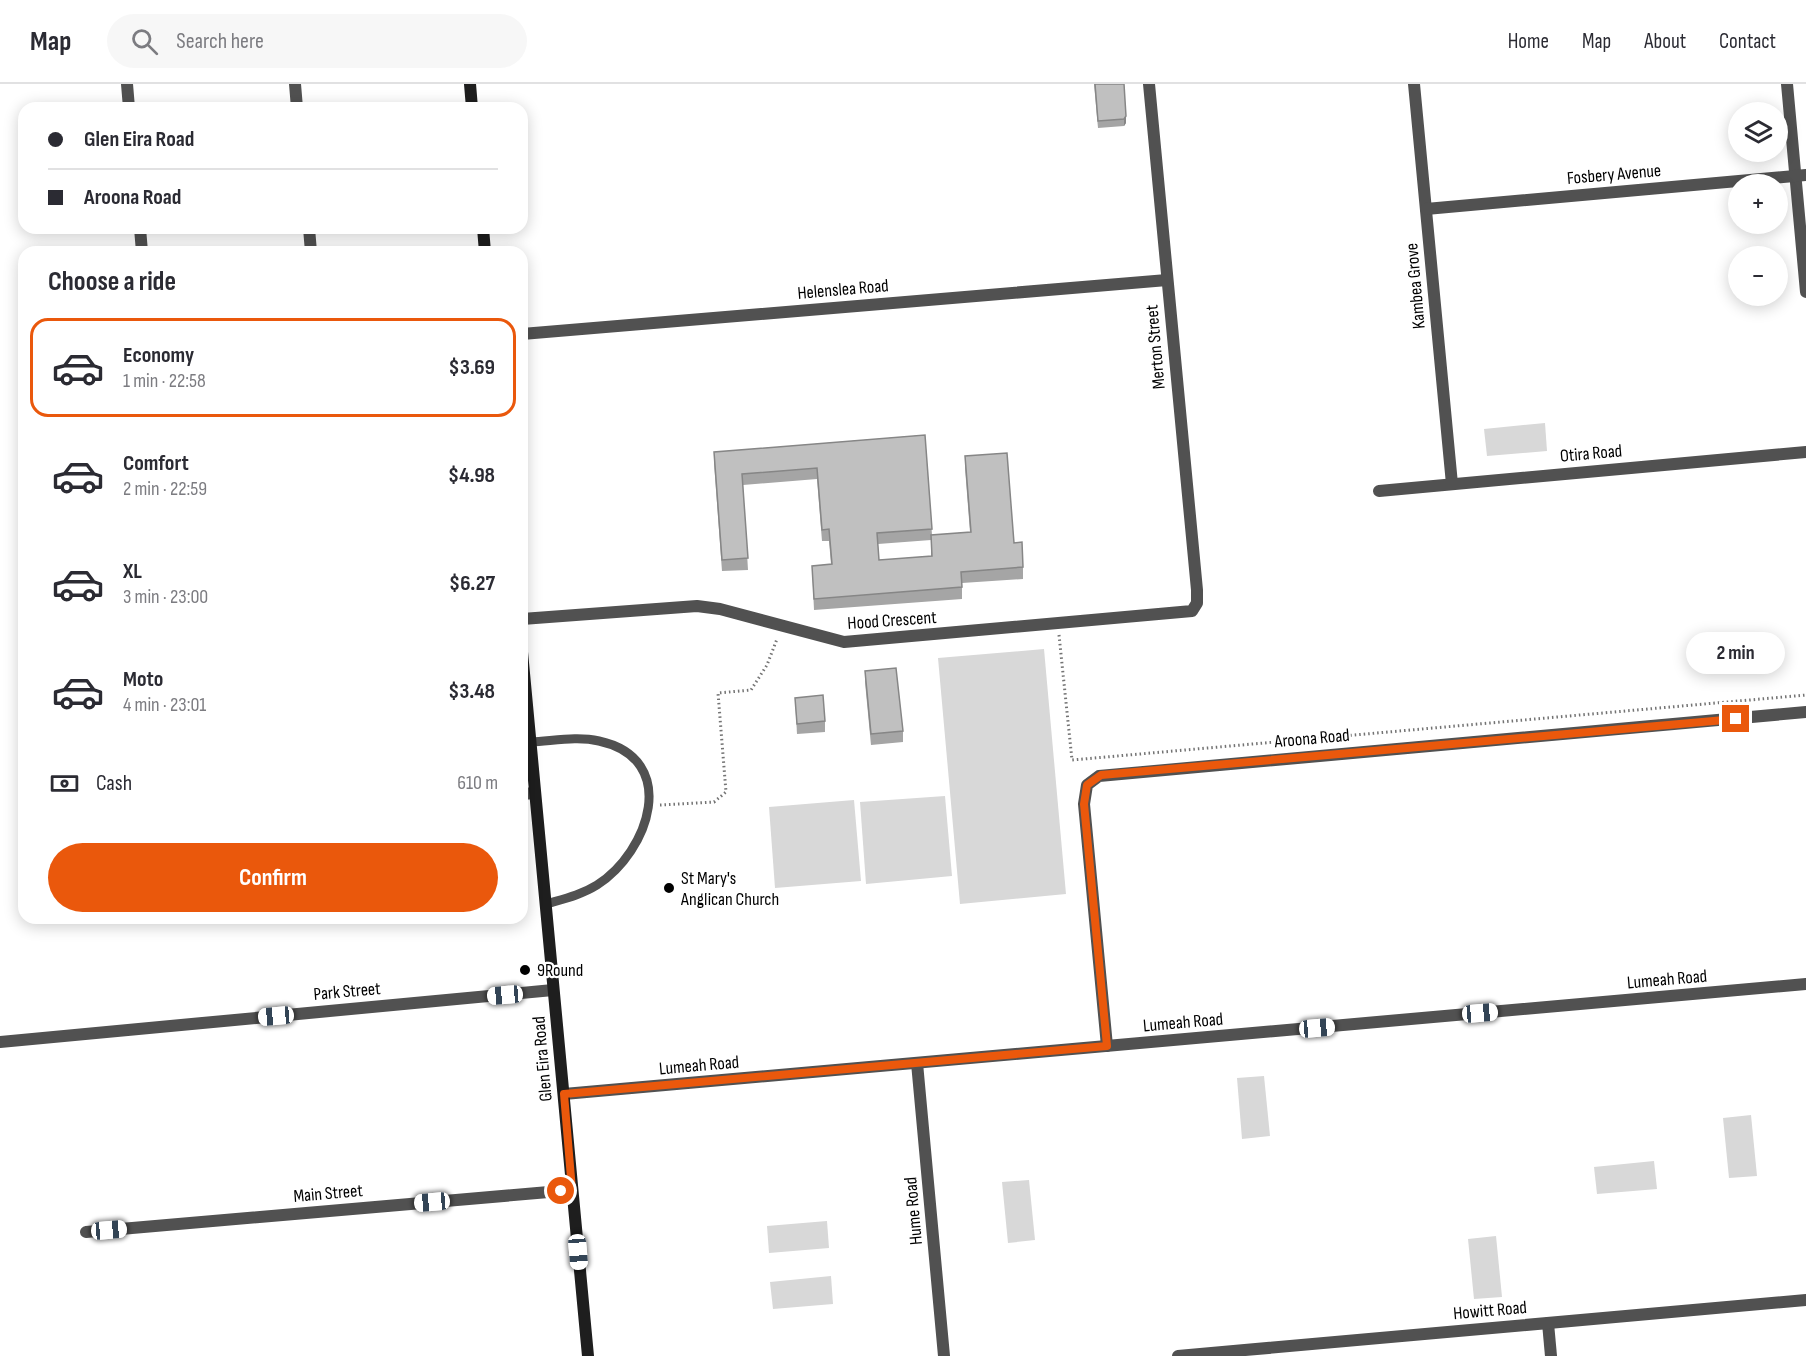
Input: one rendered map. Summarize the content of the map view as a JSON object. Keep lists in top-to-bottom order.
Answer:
{
  "streets": {
    "main road": ["Glen Eira Road"],
    "street": [
      "Fosbery Avenue",
      "Kambea Grove",
      "Helenslea Road",
      "Merton Street",
      "Otira Road",
      "Hood Crescent",
      "Aroona Road",
      "Lumeah Road",
      "Park Street",
      "Main Street",
      "Hume Road",
      "Howitt Road"
    ]
  },
  "crossings": [
    ["Fosbery Avenue", "Kambea Grove"],
    ["Kambea Grove", "Otira Road"],
    ["Helenslea Road", "Merton Street"],
    ["Merton Street", "Hood Crescent"],
    ["Aroona Road", "Lumeah Road"],
    ["Lumeah Road", "Glen Eira Road"],
    ["Lumeah Road", "Hume Road"],
    ["Park Street", "Glen Eira Road"],
    ["Glen Eira Road", "Main Street"]
  ],
  "places": ["St Mary's Anglican Church", "9Round"],
  "page": {
    "header": "Map",
    "search": "Search here",
    "nav": [
      "Home",
      "Map",
      "About",
      "Contact"
    ],
    "map_buttons": ["+", "−"],
    "banner": ["Glen Eira Road", "Aroona Road"],
    "heading": "Choose a ride",
    "list": [
      {
        "name": "Economy",
        "note": "1 min · 22:58",
        "value": "$3.69"
      },
      {
        "name": "Comfort",
        "note": "2 min · 22:59",
        "value": "$4.98"
      },
      {
        "name": "XL",
        "note": "3 min · 23:00",
        "value": "$6.27"
      },
      {
        "name": "Moto",
        "note": "4 min · 23:01",
        "value": "$3.48"
      }
    ],
    "bubble": "2 min",
    "pay": ["Cash", "610 m"],
    "buttons": "Confirm"
  }
}
